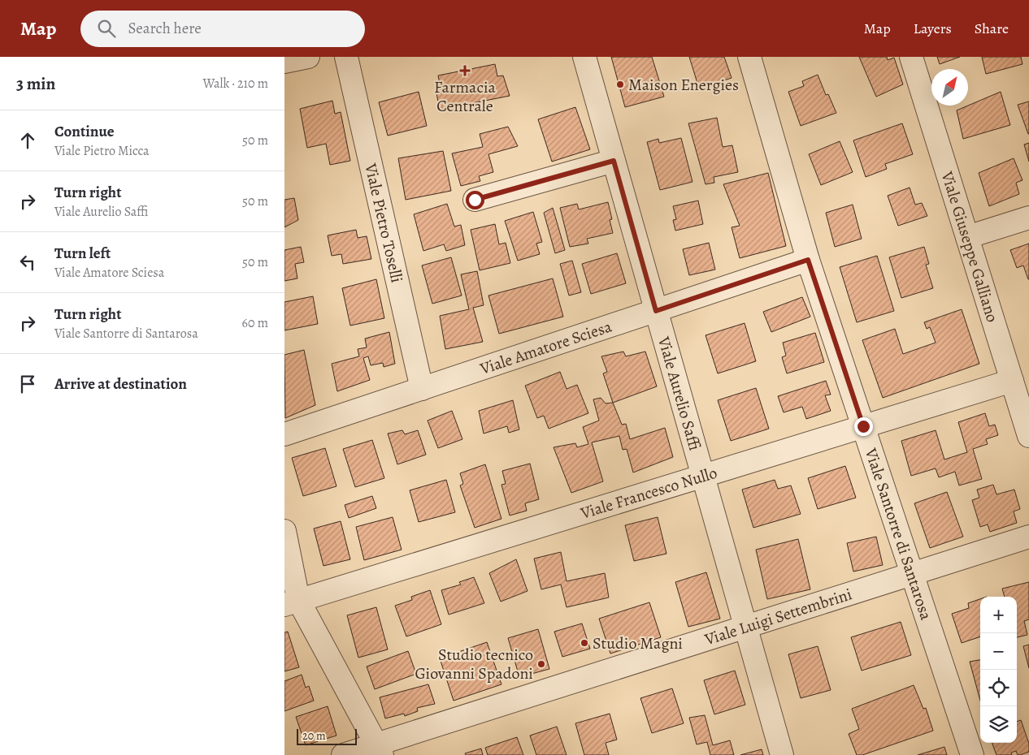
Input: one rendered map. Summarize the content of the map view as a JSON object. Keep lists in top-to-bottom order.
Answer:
{
  "streets": {
    "street": [
      "Viale Pietro Toselli",
      "Viale Giuseppe Galliano",
      "Viale Amatore Sciesa",
      "Viale Aurelio Saffi",
      "Viale Francesco Nullo",
      "Viale Santorre di Santarosa",
      "Viale Luigi Settembrini"
    ]
  },
  "crossings": [
    ["Viale Pietro Toselli", "Viale Amatore Sciesa"],
    ["Viale Giuseppe Galliano", "Viale Francesco Nullo"],
    ["Viale Amatore Sciesa", "Viale Aurelio Saffi"],
    ["Viale Amatore Sciesa", "Viale Santorre di Santarosa"],
    ["Viale Aurelio Saffi", "Viale Francesco Nullo"],
    ["Viale Aurelio Saffi", "Viale Luigi Settembrini"],
    ["Viale Francesco Nullo", "Viale Santorre di Santarosa"],
    ["Viale Santorre di Santarosa", "Viale Luigi Settembrini"]
  ],
  "places": {
    "health": ["Farmacia Centrale"],
    "other": ["Maison Energies", "Studio Magni", "Studio tecnico Giovanni Spadoni"]
  },
  "scale_bar": "20 m",
  "north": "top right",
  "page": {
    "header": "Map",
    "search": "Search here",
    "nav": ["Map", "Layers", "Share"],
    "heading": ["3 min", "Walk · 210 m"],
    "list": [
      ["Continue", "Viale Pietro Micca", "50 m"],
      ["Turn right", "Viale Aurelio Saffi", "50 m"],
      ["Turn left", "Viale Amatore Sciesa", "50 m"],
      ["Turn right", "Viale Santorre di Santarosa", "60 m"],
      "Arrive at destination"
    ],
    "map_buttons": ["+", "−"],
    "scale": "20 m"
  }
}
